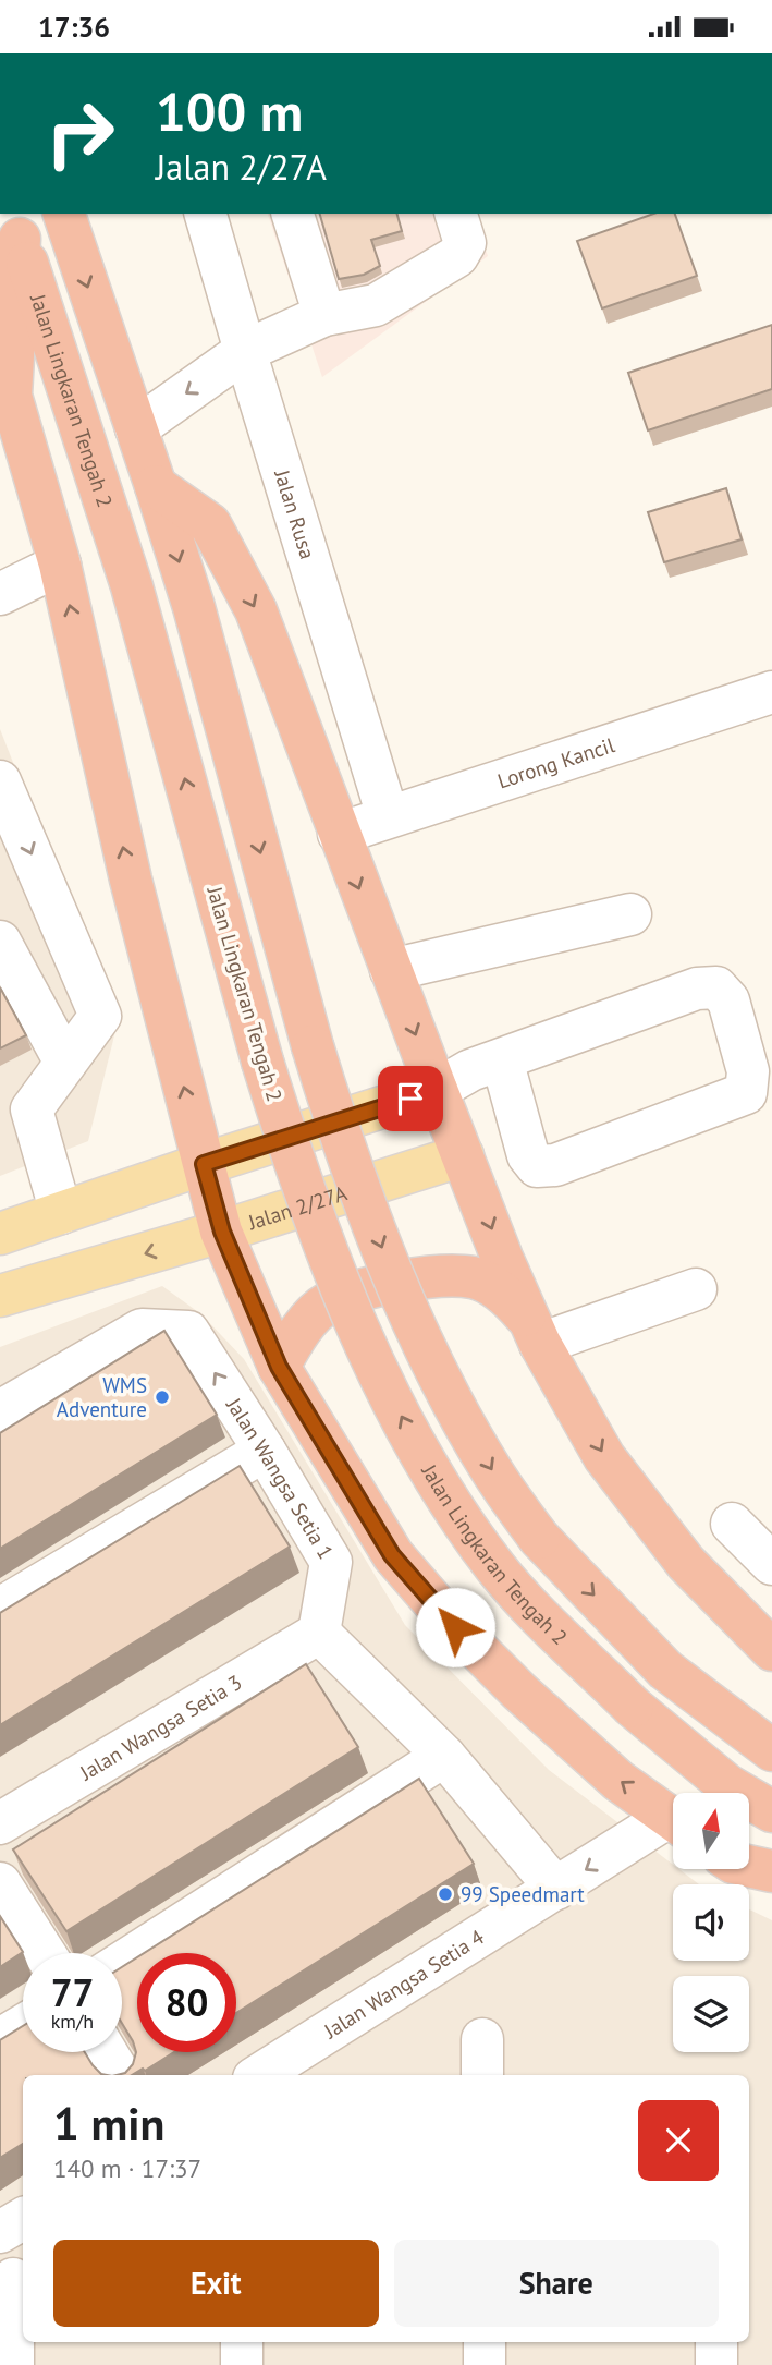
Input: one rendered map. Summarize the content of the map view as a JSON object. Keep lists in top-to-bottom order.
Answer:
{
  "streets": {
    "highway": ["Jalan Lingkaran Tengah 2"],
    "main road": ["Jalan 2/27A"],
    "street": [
      "Jalan Rusa",
      "Lorong Kancil",
      "Jalan Wangsa Setia 1",
      "Jalan Wangsa Setia 3",
      "Jalan Wangsa Setia 4"
    ]
  },
  "crossings": [
    ["Jalan Rusa", "Lorong Kancil"],
    ["Jalan Wangsa Setia 1", "Jalan Wangsa Setia 3"]
  ],
  "places": ["WMS Adventure", "99 Speedmart"],
  "north": "top",
  "page": {
    "status": "17:36",
    "turn": ["100 m", "Jalan 2/27A"],
    "speed": "77 km/h",
    "limit": "80",
    "heading": ["1 min", "140 m · 17:37"],
    "buttons": ["Exit", "Share"]
  }
}
